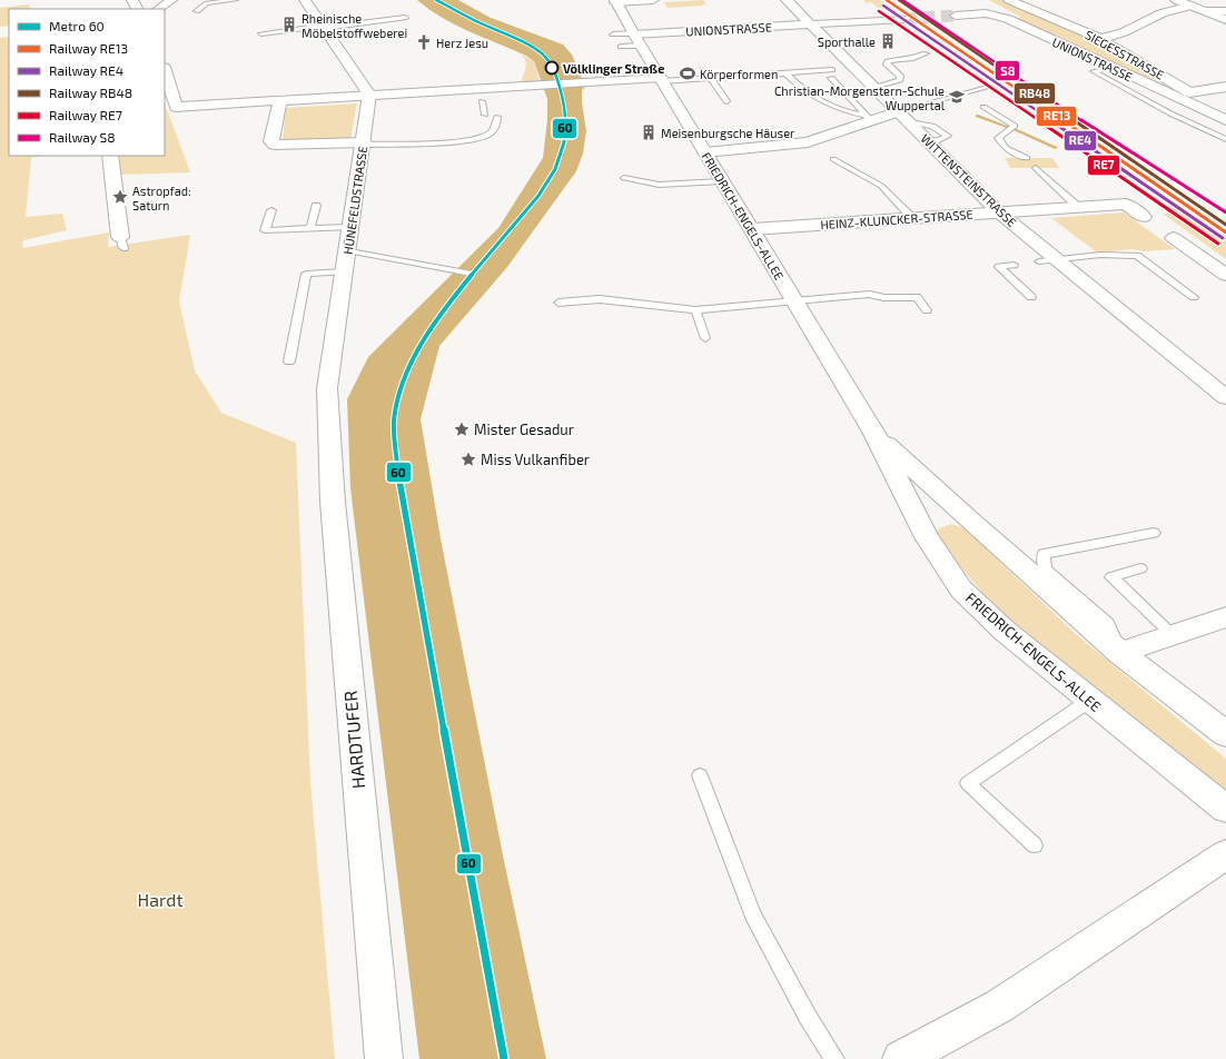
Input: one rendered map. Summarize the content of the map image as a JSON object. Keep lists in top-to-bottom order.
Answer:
{
  "streets": {
    "street": [
      "UNIONSTRASSE",
      "SIEGESSTRASSE",
      "WITTENSTEINSTRASSE",
      "HÜNEFELDSTRASSE",
      "FRIEDRICH-ENGELS-ALLEE",
      "HEINZ-KLUNCKER-STRASSE",
      "HARDTUFER"
    ]
  },
  "crossings": [
    ["UNIONSTRASSE", "WITTENSTEINSTRASSE"],
    ["UNIONSTRASSE", "FRIEDRICH-ENGELS-ALLEE"],
    ["WITTENSTEINSTRASSE", "HEINZ-KLUNCKER-STRASSE"],
    ["HÜNEFELDSTRASSE", "HARDTUFER"],
    ["FRIEDRICH-ENGELS-ALLEE", "HEINZ-KLUNCKER-STRASSE"]
  ],
  "parks": ["Hardt"],
  "places": {
    "building": ["Rheinische Möbelstoffweberei", "Sporthalle", "Meisenburgsche Häuser"],
    "church": ["Herz Jesu"],
    "other": ["Völklinger Straße"],
    "sports": ["Körperformen"],
    "school or university": ["Christian-Morgenstern-Schule Wuppertal"],
    "place": ["Astropfad: Saturn", "Mister Gesadur", "Miss Vulkanfiber"]
  },
  "lines": [
    "metro line 60",
    "rail line RE13",
    "rail line RB48",
    "rail line S8",
    "rail line RE4",
    "rail line RE7"
  ],
  "legend": [
    "Metro 60",
    "Railway RE13",
    "Railway RE4",
    "Railway RB48",
    "Railway RE7",
    "Railway S8"
  ]
}
